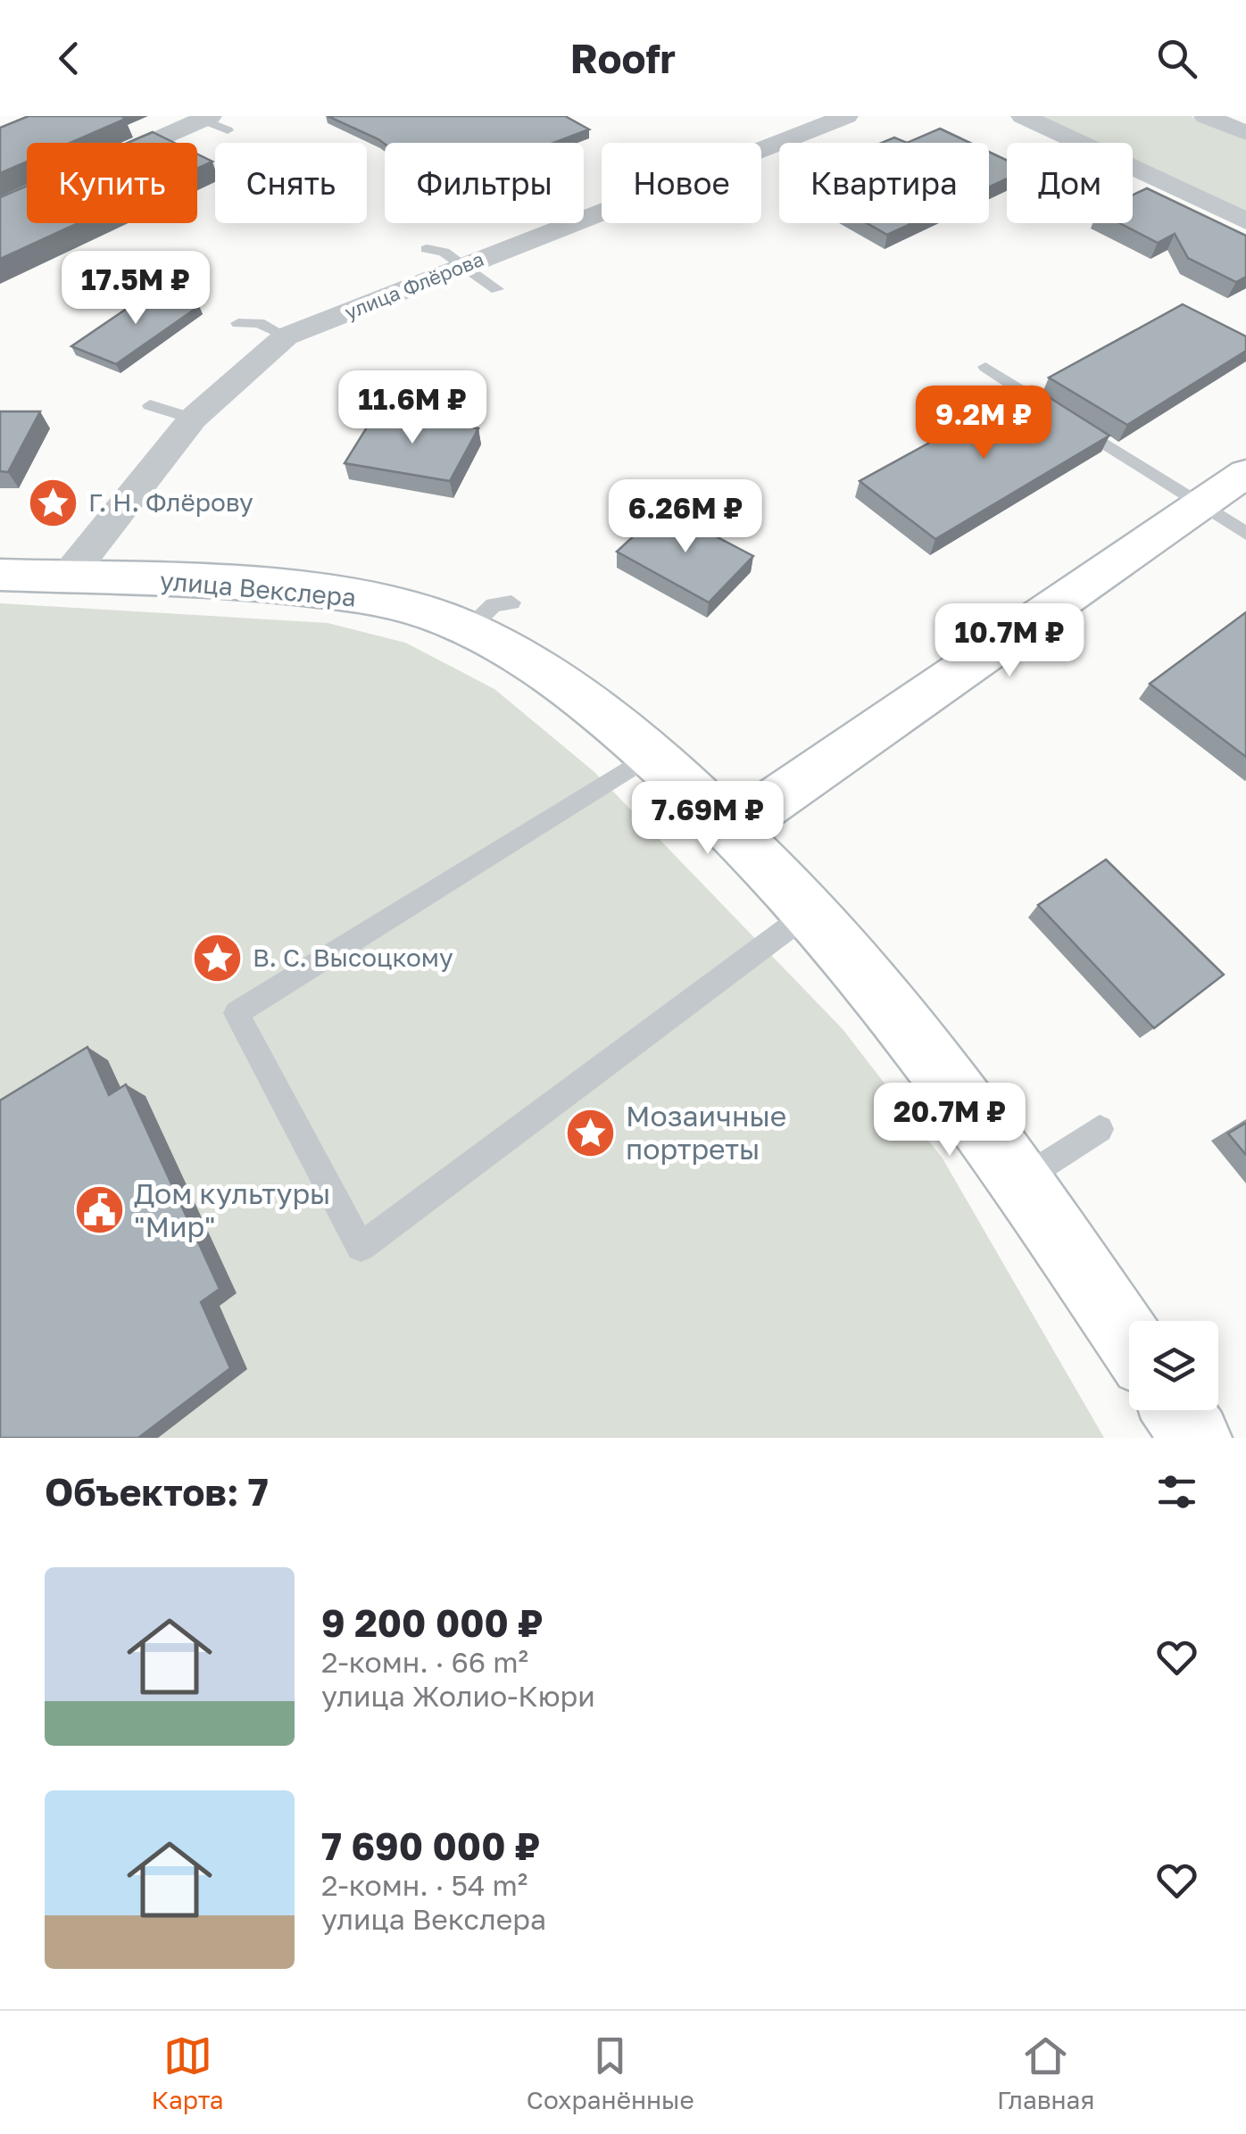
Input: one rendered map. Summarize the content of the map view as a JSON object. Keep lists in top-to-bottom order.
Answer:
{
  "streets": {
    "street": ["улица Флёрова", "улица Векслера"]
  },
  "crossings": [
    ["улица Флёрова", "улица Векслера"]
  ],
  "places": {
    "place": ["Г. Н. Флёрову", "В. С. Высоцкому", "Мозаичные портреты"],
    "public building": ["Дом культуры \"Мир\""]
  },
  "page": {
    "header": "Roofr",
    "chip": [
      "Купить",
      "Снять",
      "Фильтры",
      "Новое",
      "Квартира",
      "Дом"
    ],
    "price": [
      "17.5M ₽",
      "11.6M ₽",
      "9.2M ₽",
      "6.26M ₽",
      "10.7M ₽",
      "7.69M ₽",
      "20.7M ₽"
    ],
    "heading": "Объектов: 7",
    "list": [
      {
        "name": "9 200 000 ₽",
        "note": "2-комн. · 66 m² · улица Жолио-Кюри"
      },
      {
        "name": "7 690 000 ₽",
        "note": "2-комн. · 54 m² · улица Векслера"
      }
    ],
    "tabs": ["Карта", "Сохранённые", "Главная"]
  }
}
